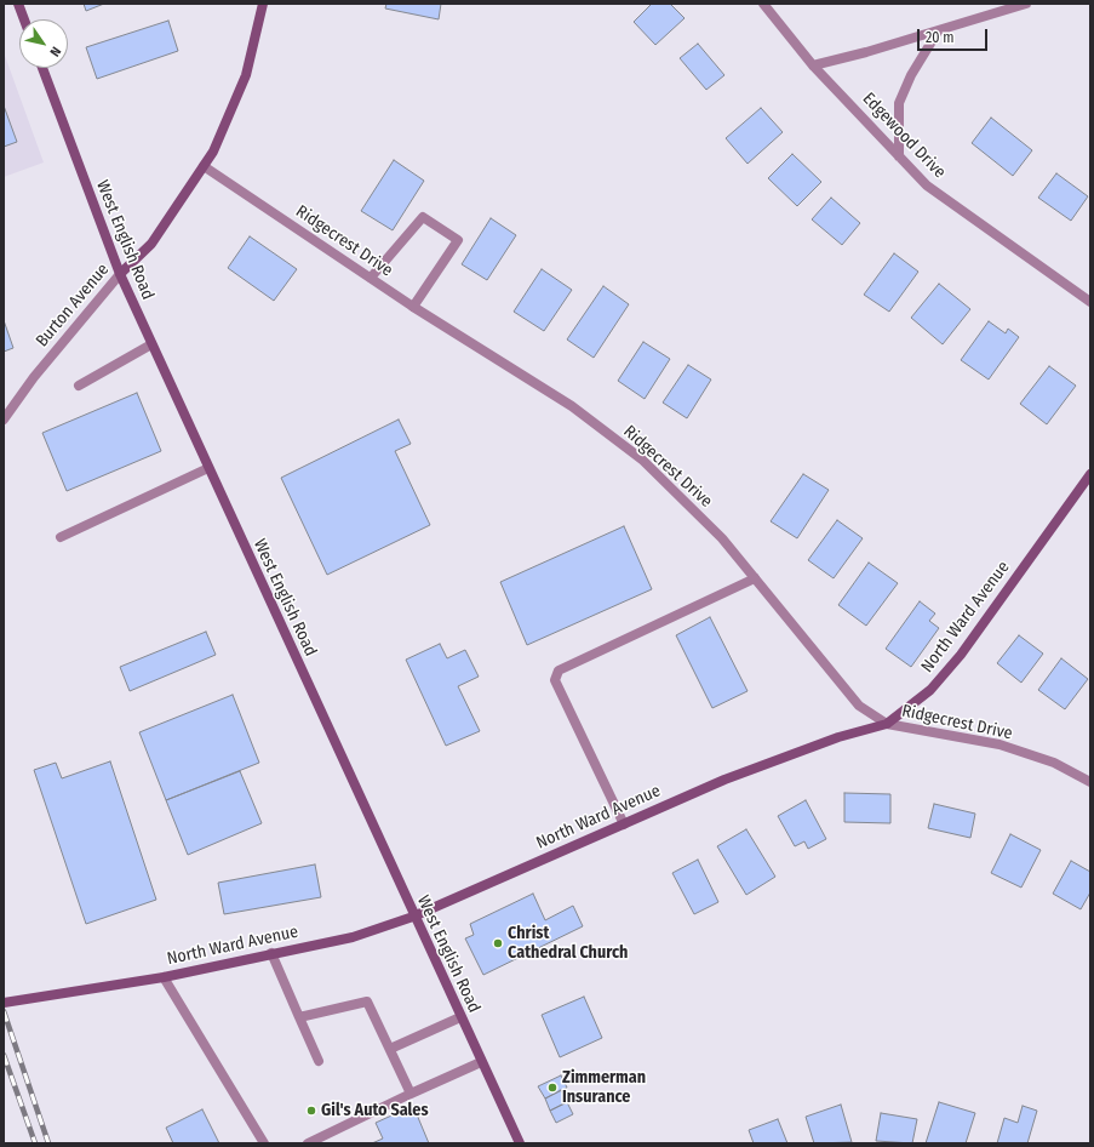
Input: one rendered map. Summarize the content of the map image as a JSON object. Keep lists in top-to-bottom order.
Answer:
{
  "streets": {
    "street": [
      "Edgewood Drive",
      "West English Road",
      "Ridgecrest Drive",
      "Burton Avenue",
      "North Ward Avenue"
    ]
  },
  "crossings": [
    ["West English Road", "Burton Avenue"],
    ["West English Road", "North Ward Avenue"],
    ["Ridgecrest Drive", "Burton Avenue"],
    ["Ridgecrest Drive", "North Ward Avenue"]
  ],
  "places": ["Christ Cathedral Church", "Zimmerman Insurance", "Gil's Auto Sales"],
  "scale_bar": "20 m",
  "north": "bottom right"
}
